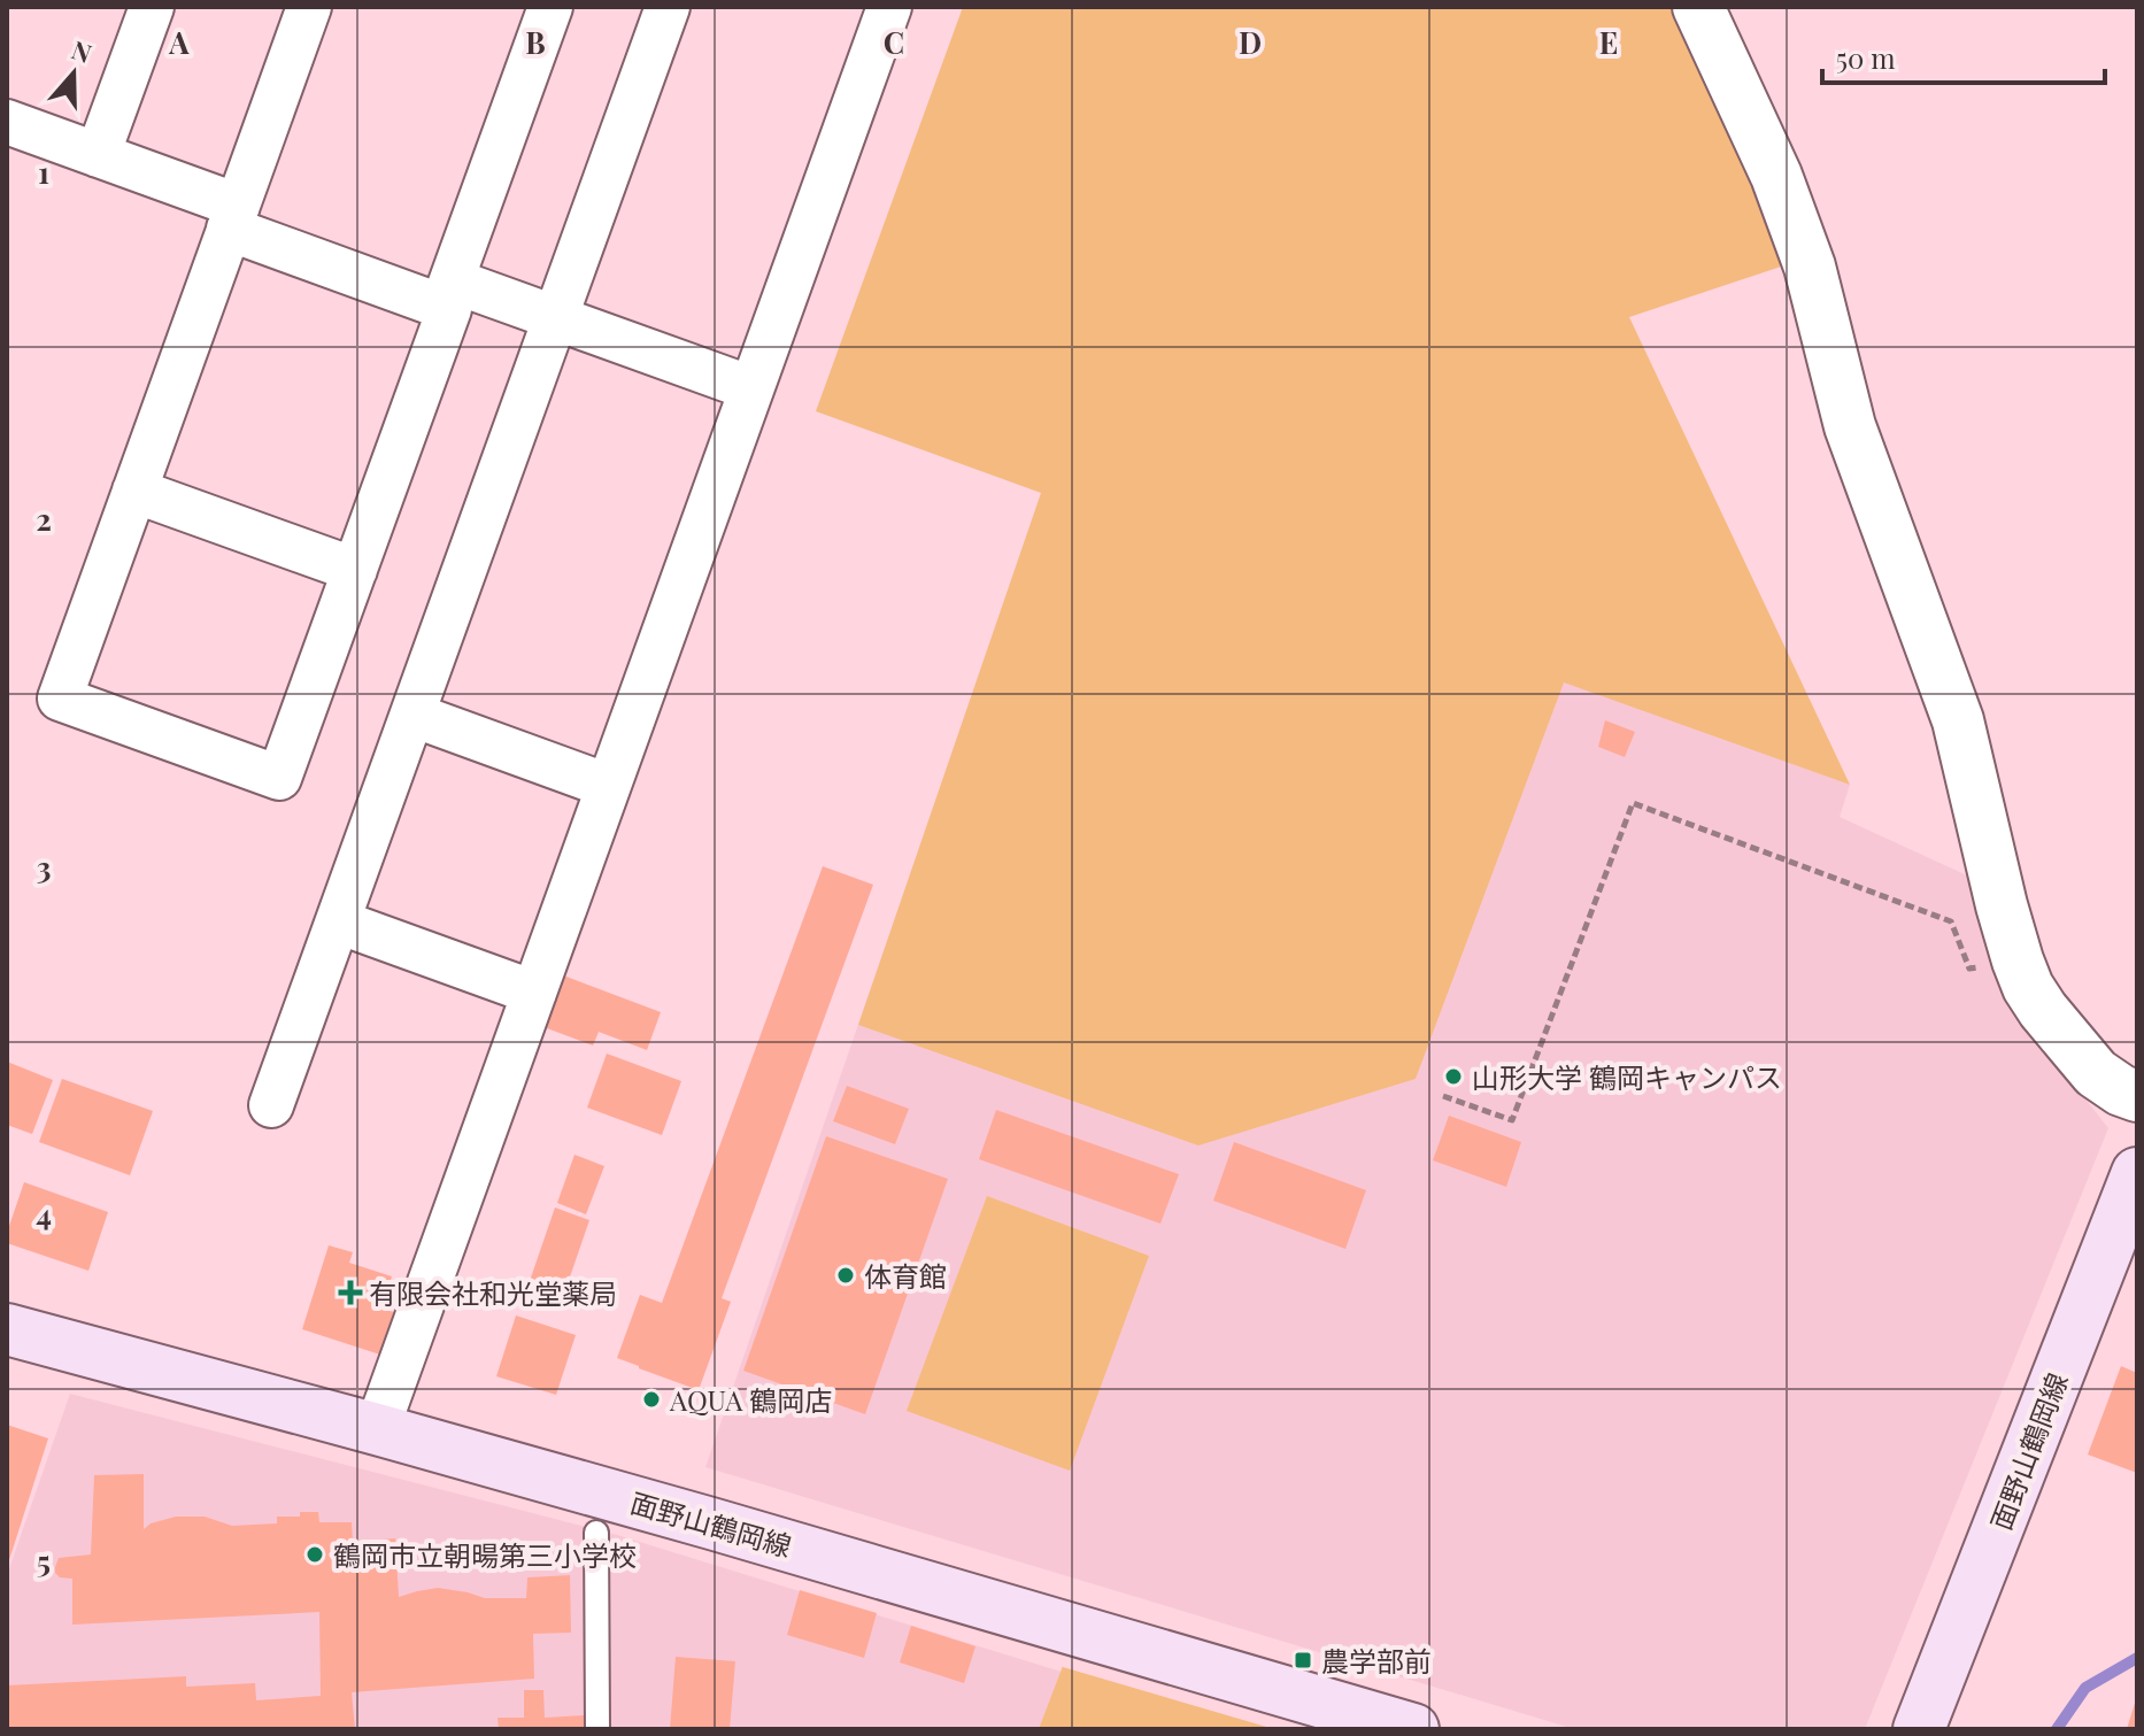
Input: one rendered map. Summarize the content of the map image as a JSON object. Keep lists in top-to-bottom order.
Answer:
{
  "streets": {
    "main road": ["面野山鶴岡線"]
  },
  "places": {
    "other": [
      "山形大学 鶴岡キャンパス",
      "体育館",
      "AQUA 鶴岡店",
      "鶴岡市立朝暘第三小学校"
    ],
    "health": ["有限会社和光堂薬局"],
    "transit": ["農学部前"]
  },
  "scale_bar": "50 m",
  "north": "top",
  "grid": {
    "columns": [
      "A",
      "B",
      "C",
      "D",
      "E"
    ],
    "rows": [
      "1",
      "2",
      "3",
      "4",
      "5"
    ]
  }
}
